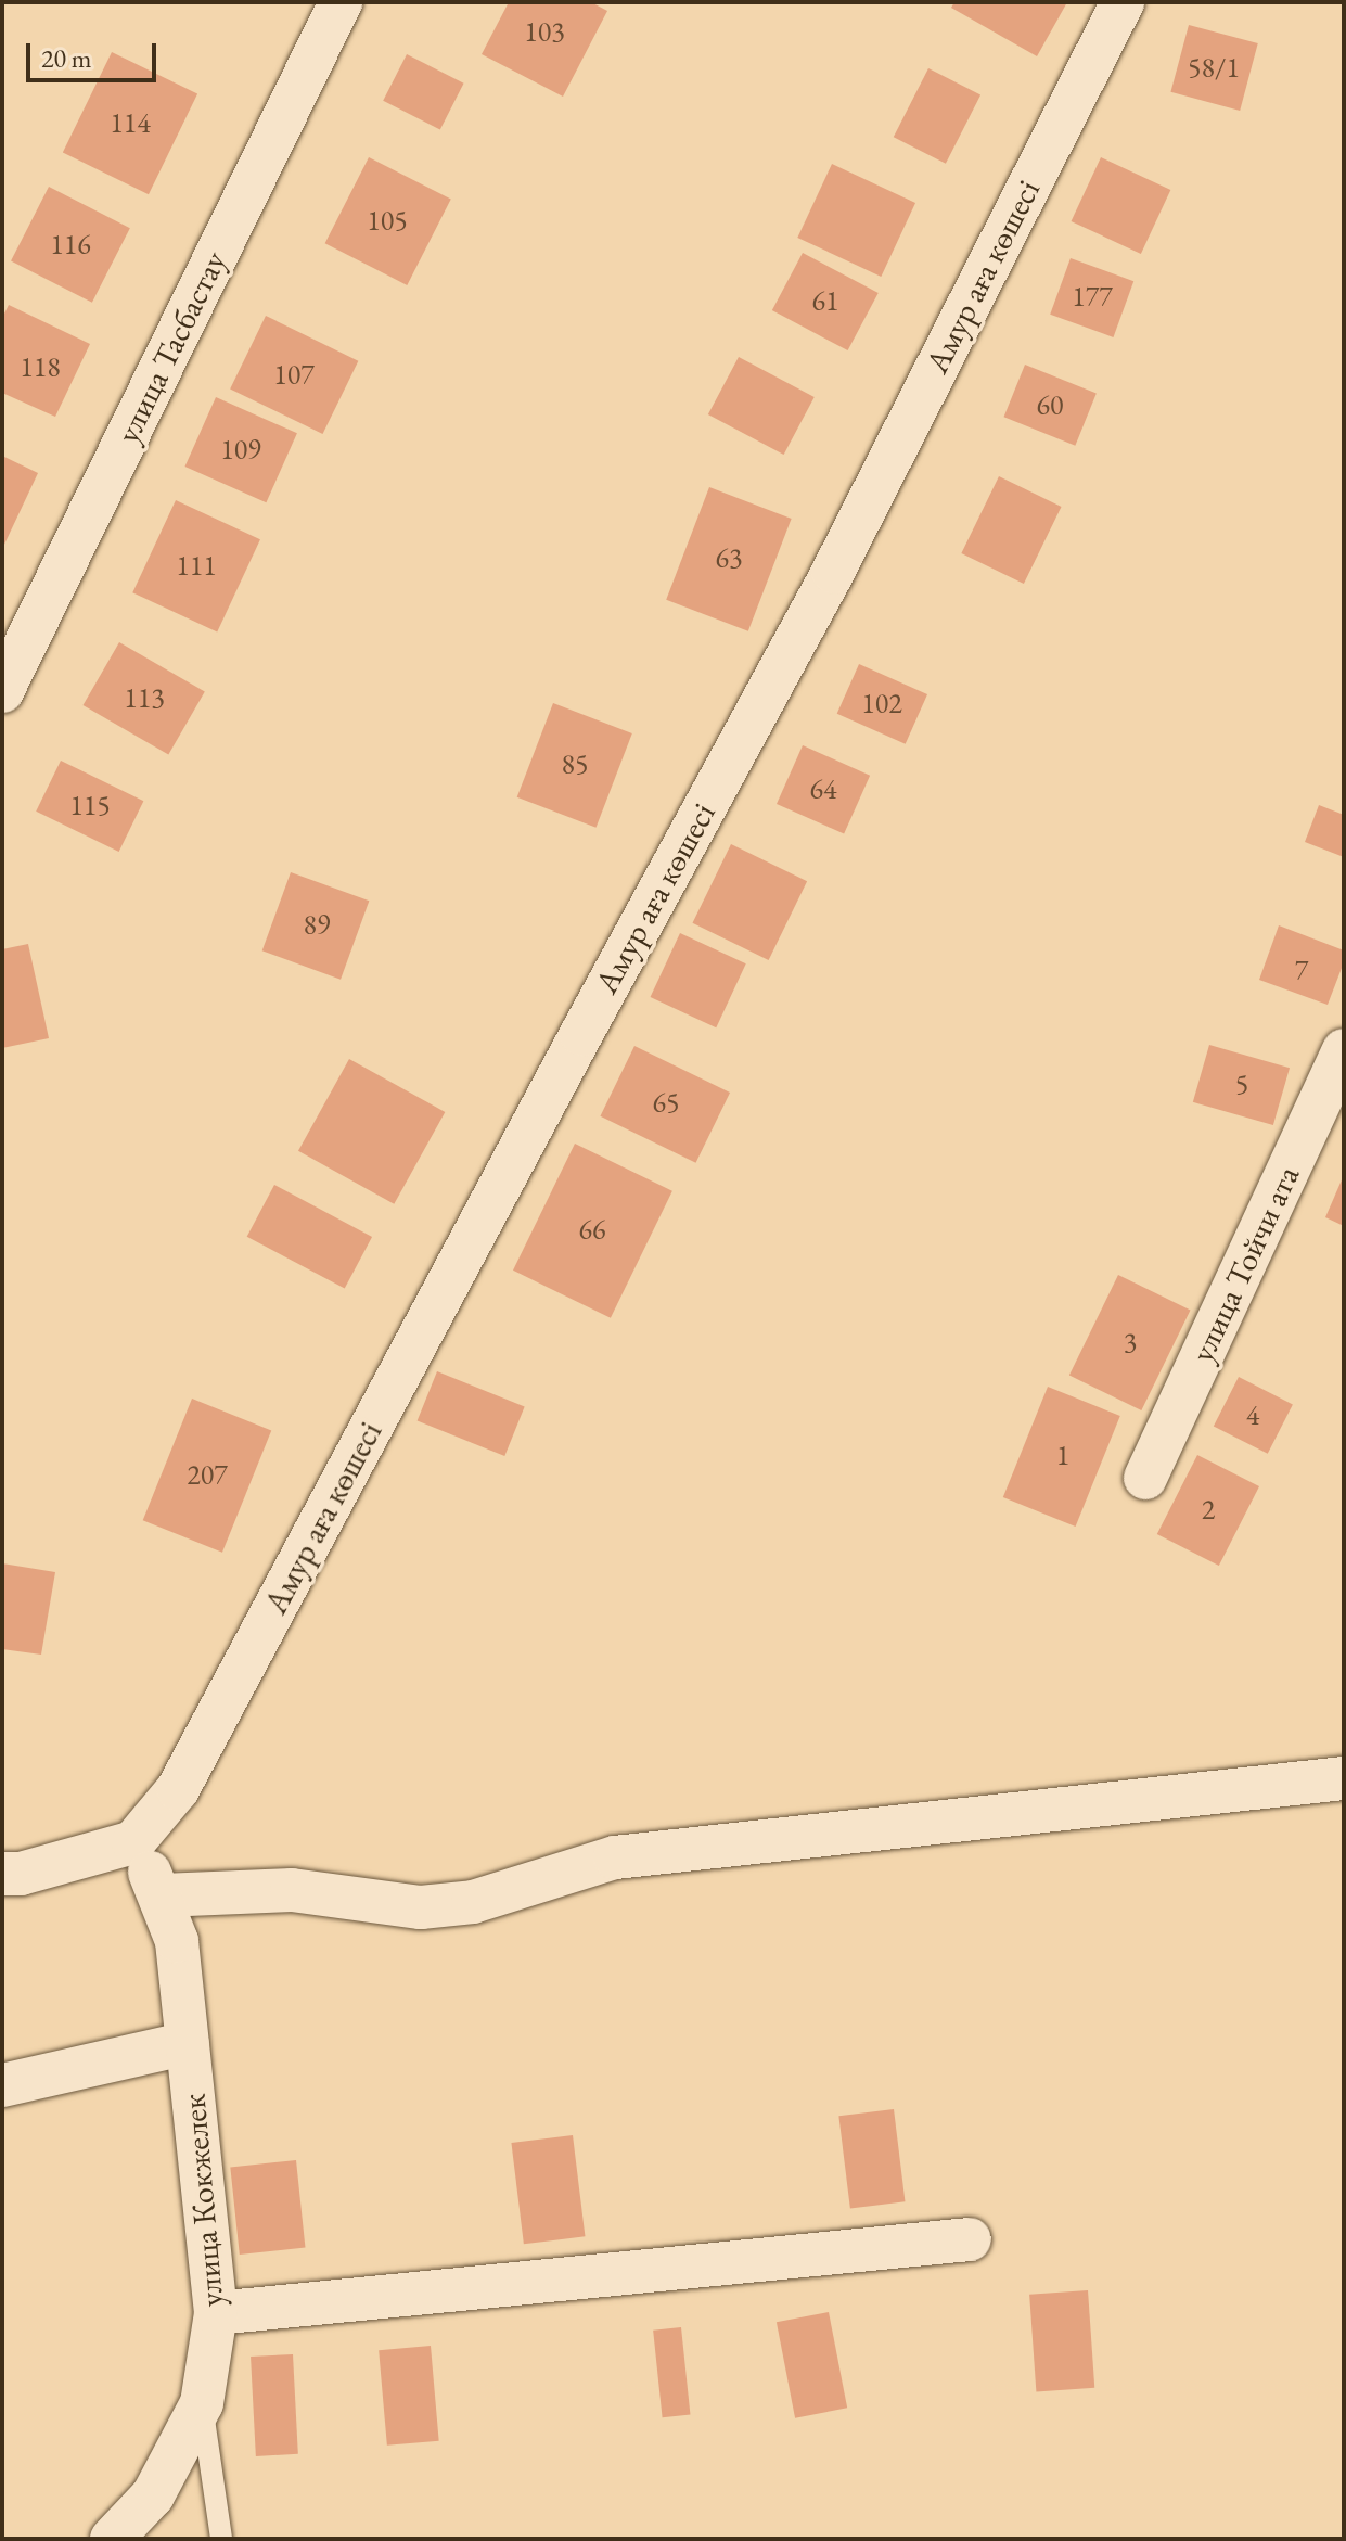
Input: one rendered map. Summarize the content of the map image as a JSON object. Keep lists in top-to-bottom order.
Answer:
{
  "streets": {
    "street": [
      "Амур аға көшесі",
      "улица Тасбастау",
      "улица Тойчи ата",
      "улица Кокжелек"
    ]
  },
  "crossings": [
    ["Амур аға көшесі", "улица Кокжелек"]
  ],
  "house_numbers": [
    "103",
    "58/1",
    "114",
    "105",
    "116",
    "177",
    "61",
    "118",
    "107",
    "60",
    "109",
    "63",
    "111",
    "113",
    "102",
    "85",
    "64",
    "115",
    "89",
    "7",
    "5",
    "65",
    "66",
    "3",
    "4",
    "1",
    "207",
    "2"
  ],
  "scale_bar": "20 m"
}
